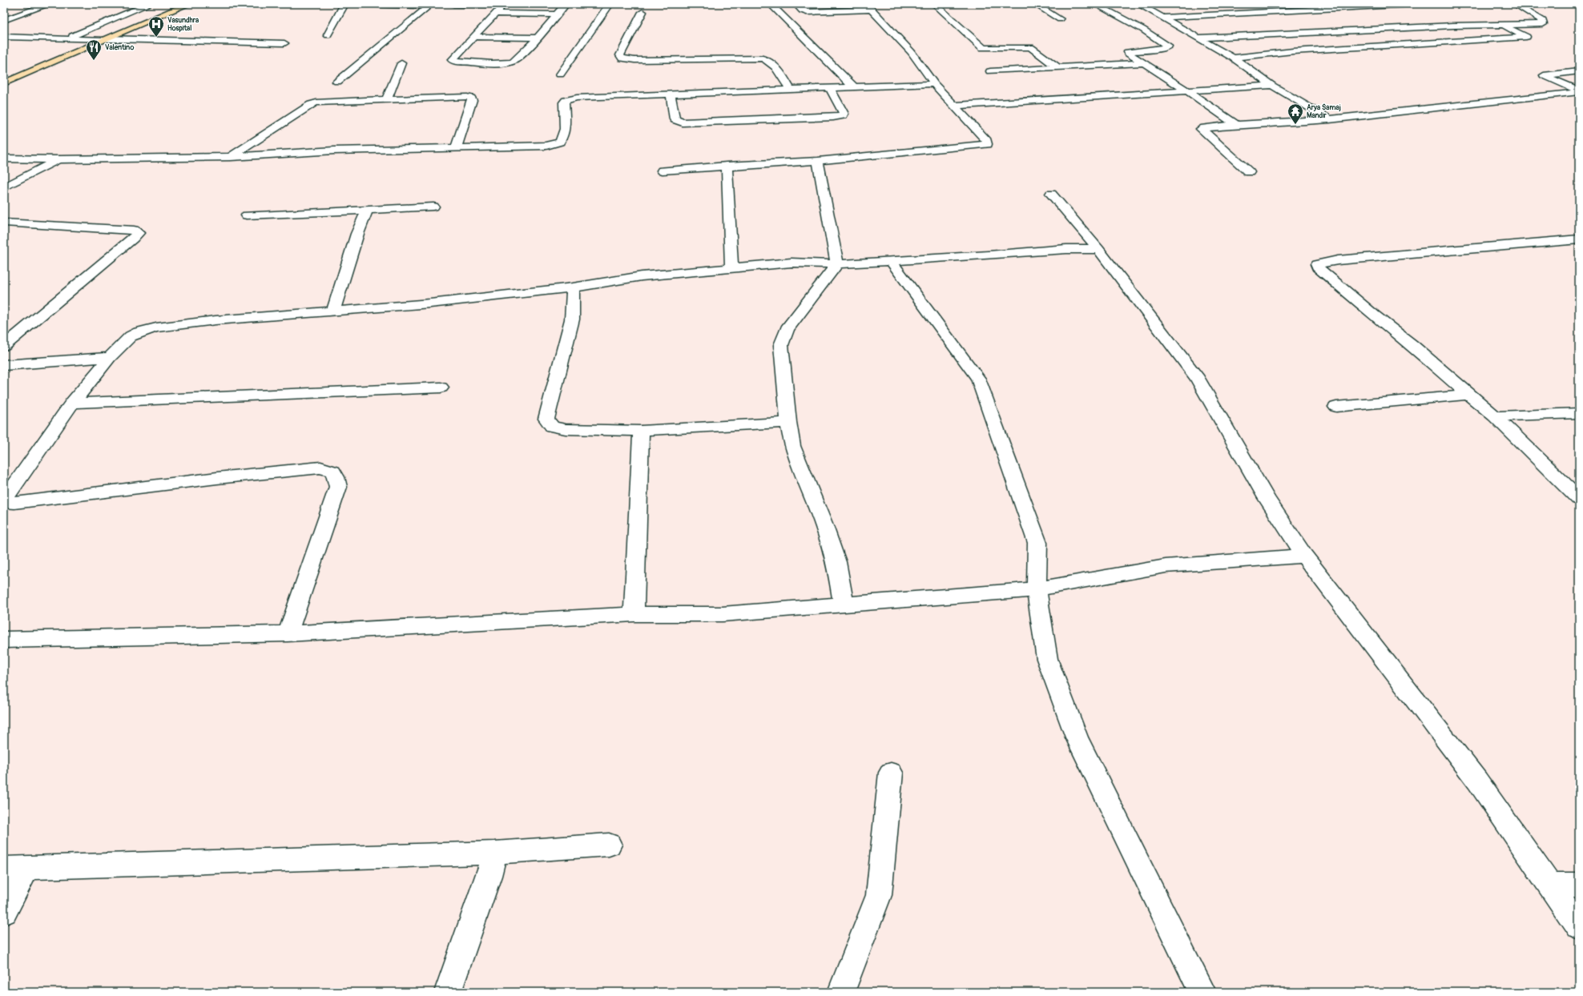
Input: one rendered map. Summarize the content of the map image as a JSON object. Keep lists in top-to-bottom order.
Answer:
{
  "places": {
    "hospital": ["Vasundhra Hospital"],
    "restaurant": ["Valentino"],
    "temple": ["Arya Samaj Mandir"]
  }
}
